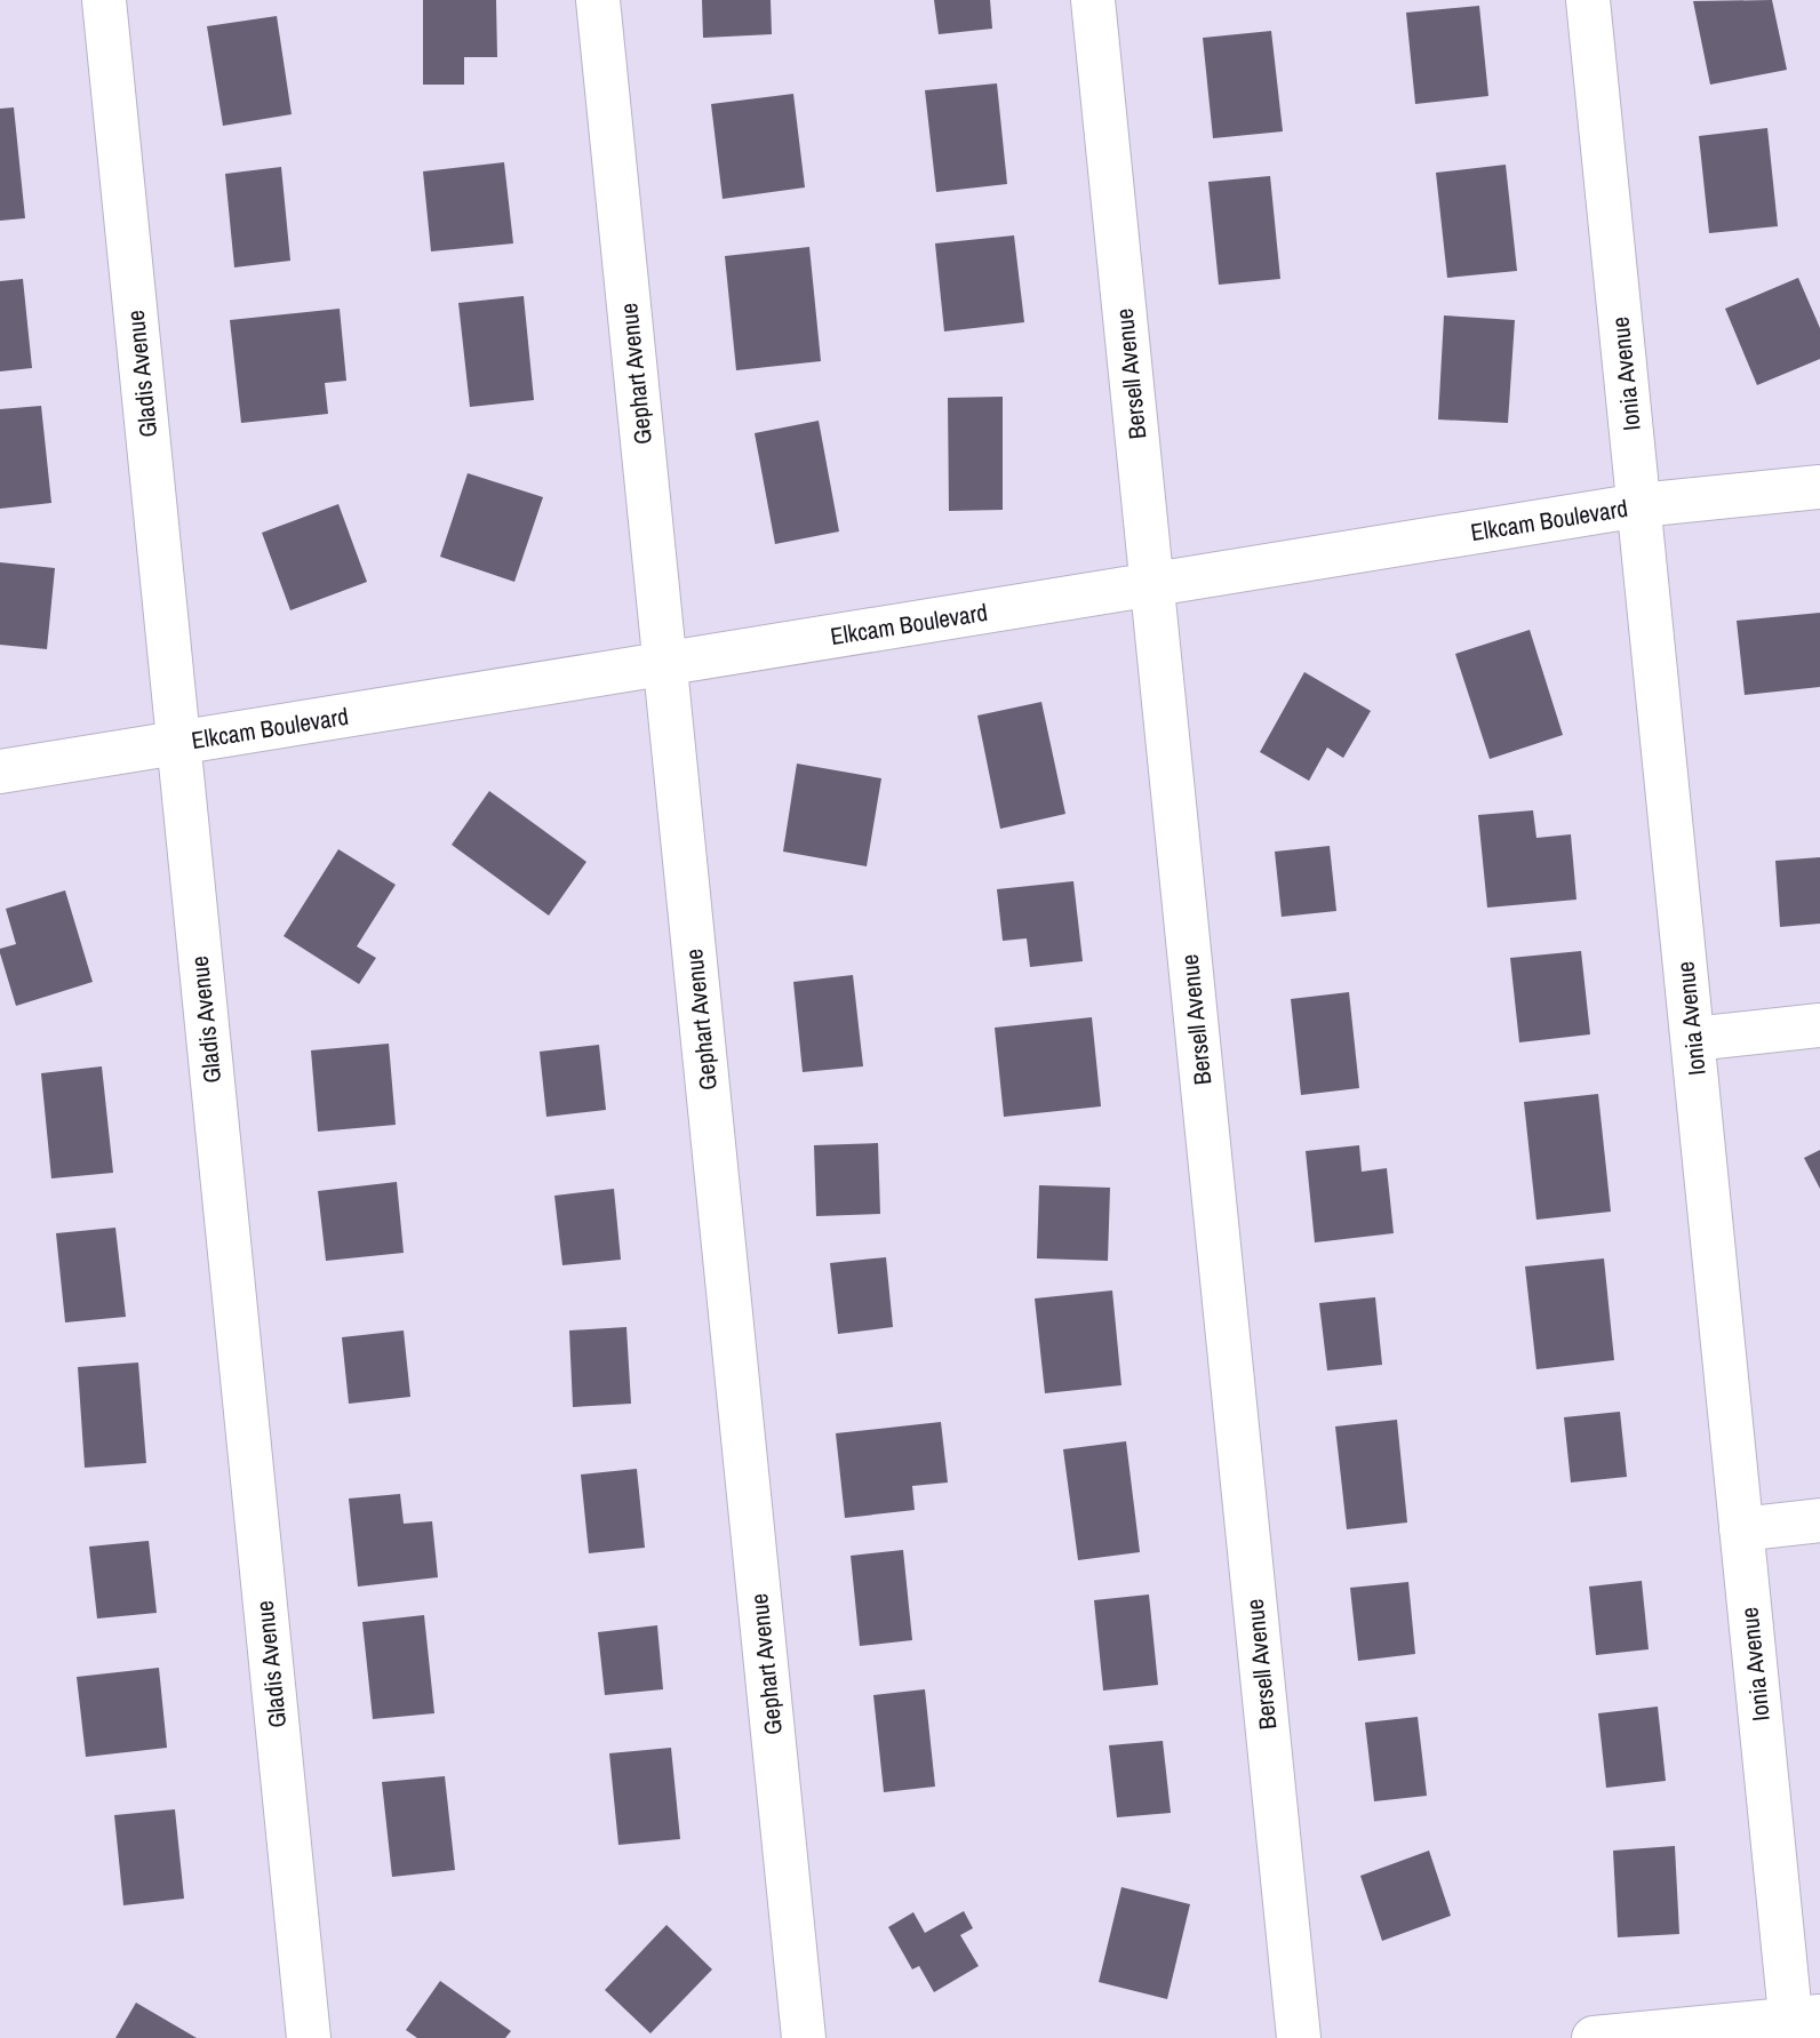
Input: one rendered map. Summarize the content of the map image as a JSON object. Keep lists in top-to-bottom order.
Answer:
{
  "streets": {
    "street": [
      "Gladis Avenue",
      "Gephart Avenue",
      "Bersell Avenue",
      "Ionia Avenue",
      "Elkcam Boulevard"
    ]
  },
  "crossings": [
    ["Gladis Avenue", "Elkcam Boulevard"],
    ["Gephart Avenue", "Elkcam Boulevard"],
    ["Bersell Avenue", "Elkcam Boulevard"],
    ["Ionia Avenue", "Elkcam Boulevard"]
  ]
}
